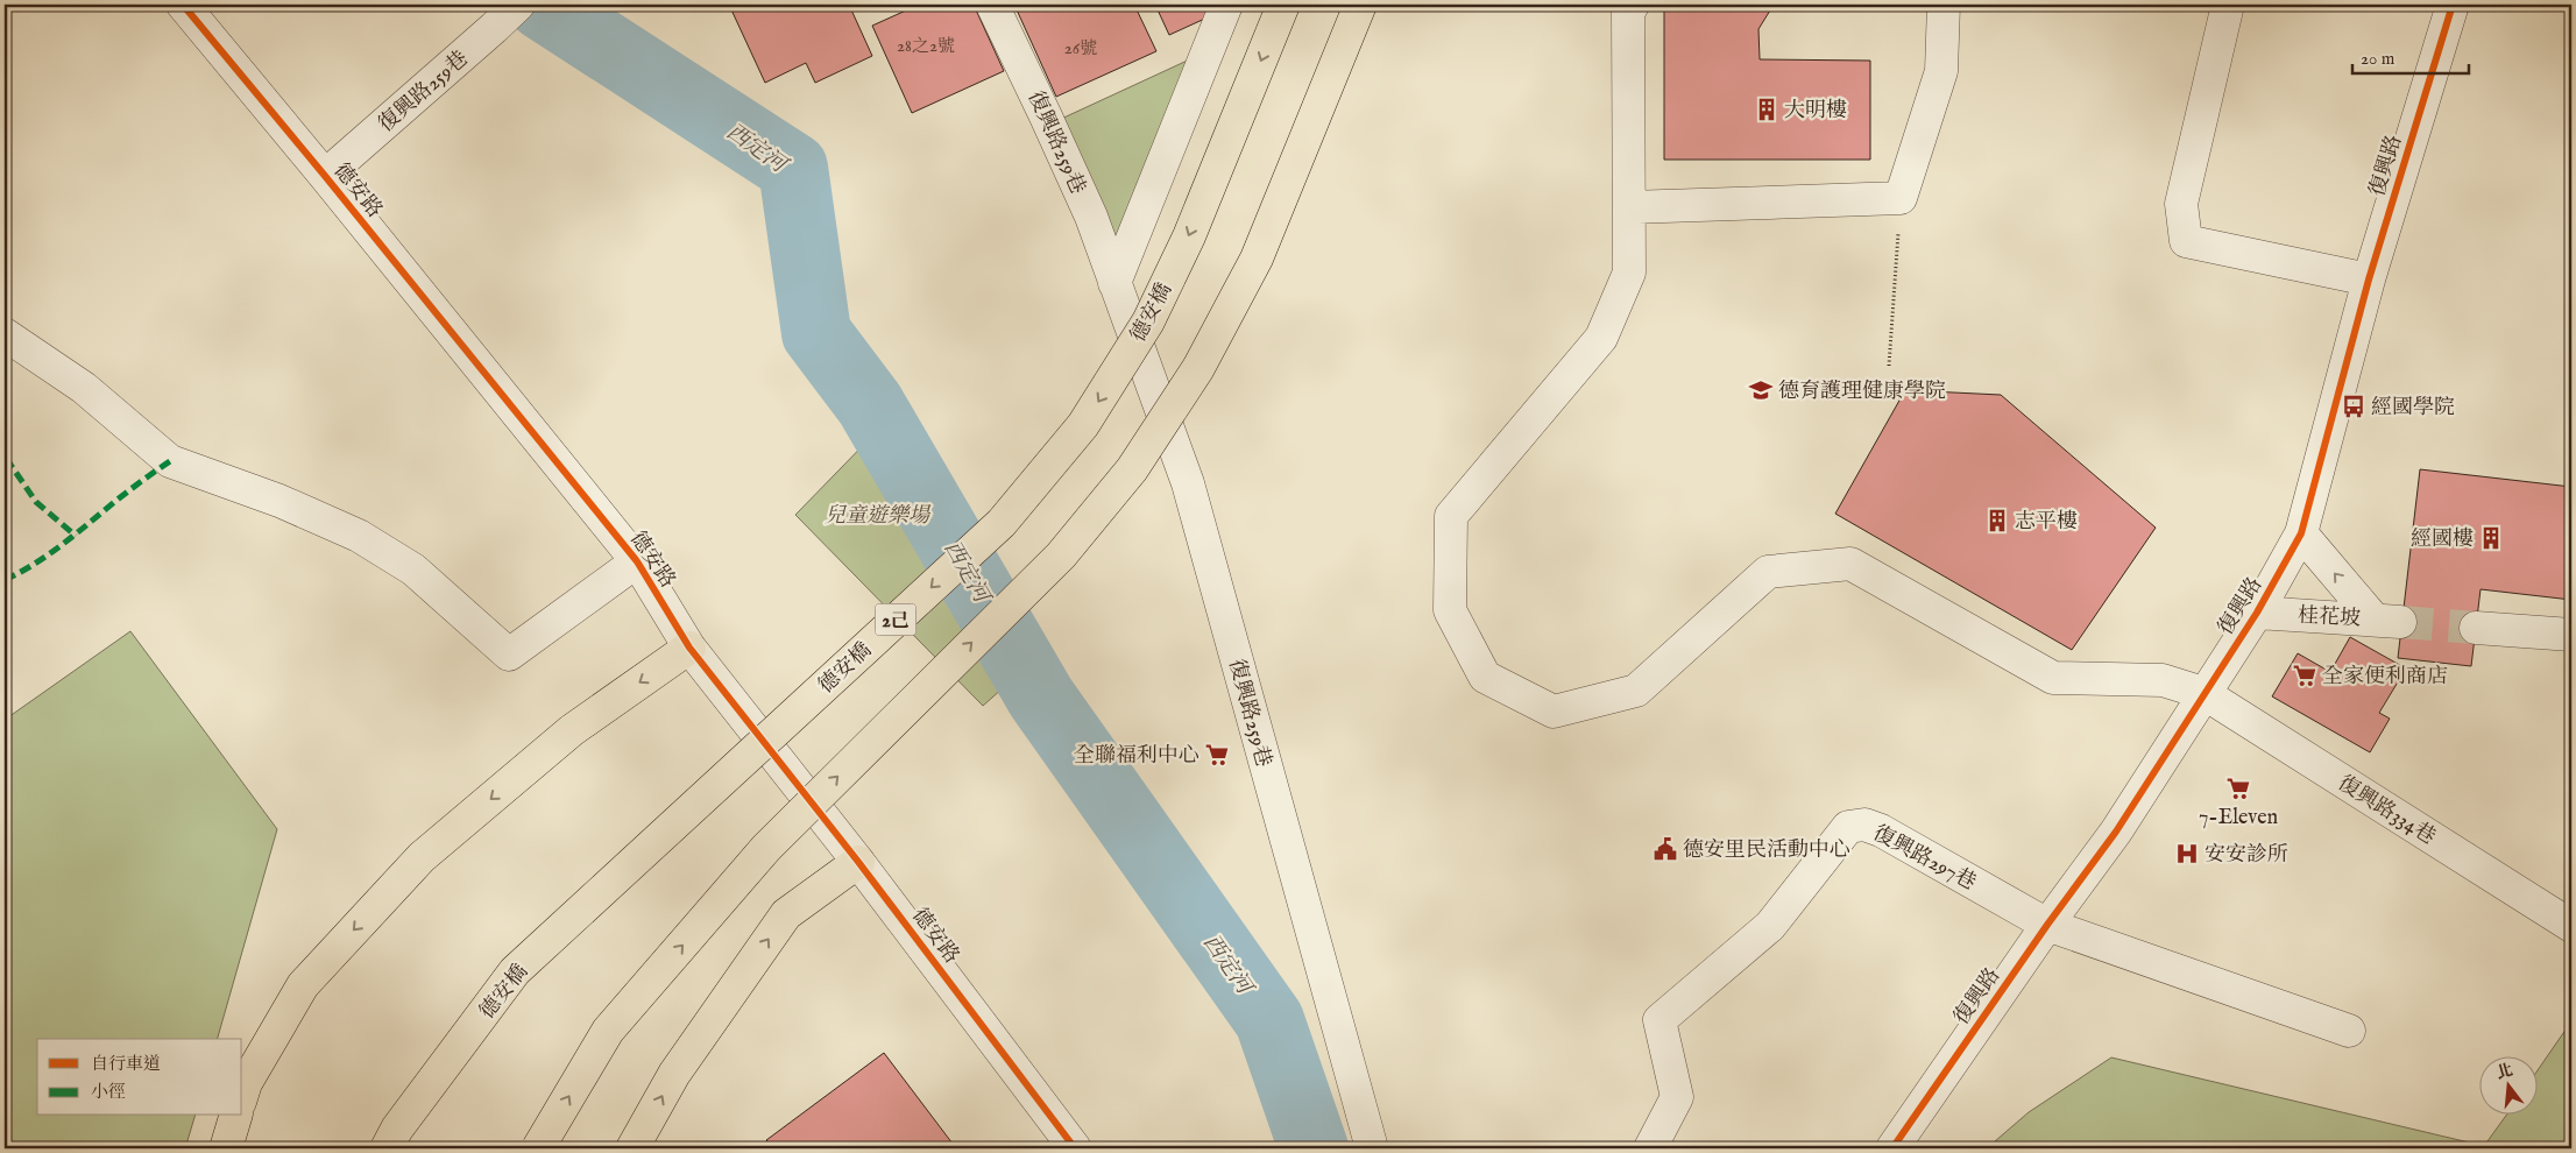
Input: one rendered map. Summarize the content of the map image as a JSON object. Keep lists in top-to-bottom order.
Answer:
{
  "streets": {
    "main road": ["德安橋", "2己"],
    "street": [
      "復興路259巷",
      "復興路",
      "德安路",
      "桂花坡",
      "復興路334巷",
      "復興路297巷"
    ]
  },
  "crossings": [
    ["復興路259巷", "德安路"],
    ["復興路", "桂花坡"],
    ["復興路", "復興路334巷"],
    ["復興路", "復興路297巷"]
  ],
  "water": ["西定河"],
  "parks": ["兒童遊樂場"],
  "places": {
    "building": ["大明樓", "志平樓", "經國樓"],
    "school or university": ["德育護理健康學院"],
    "bus stop": ["經國學院"],
    "supermarket": ["全家便利商店", "全聯福利中心", "7-Eleven"],
    "public building": ["德安里民活動中心"],
    "hospital": ["安安診所"]
  },
  "house_numbers": ["28之2號", "26號"],
  "legend": ["自行車道", "小徑"],
  "scale_bar": "20 m",
  "north": "top"
}
